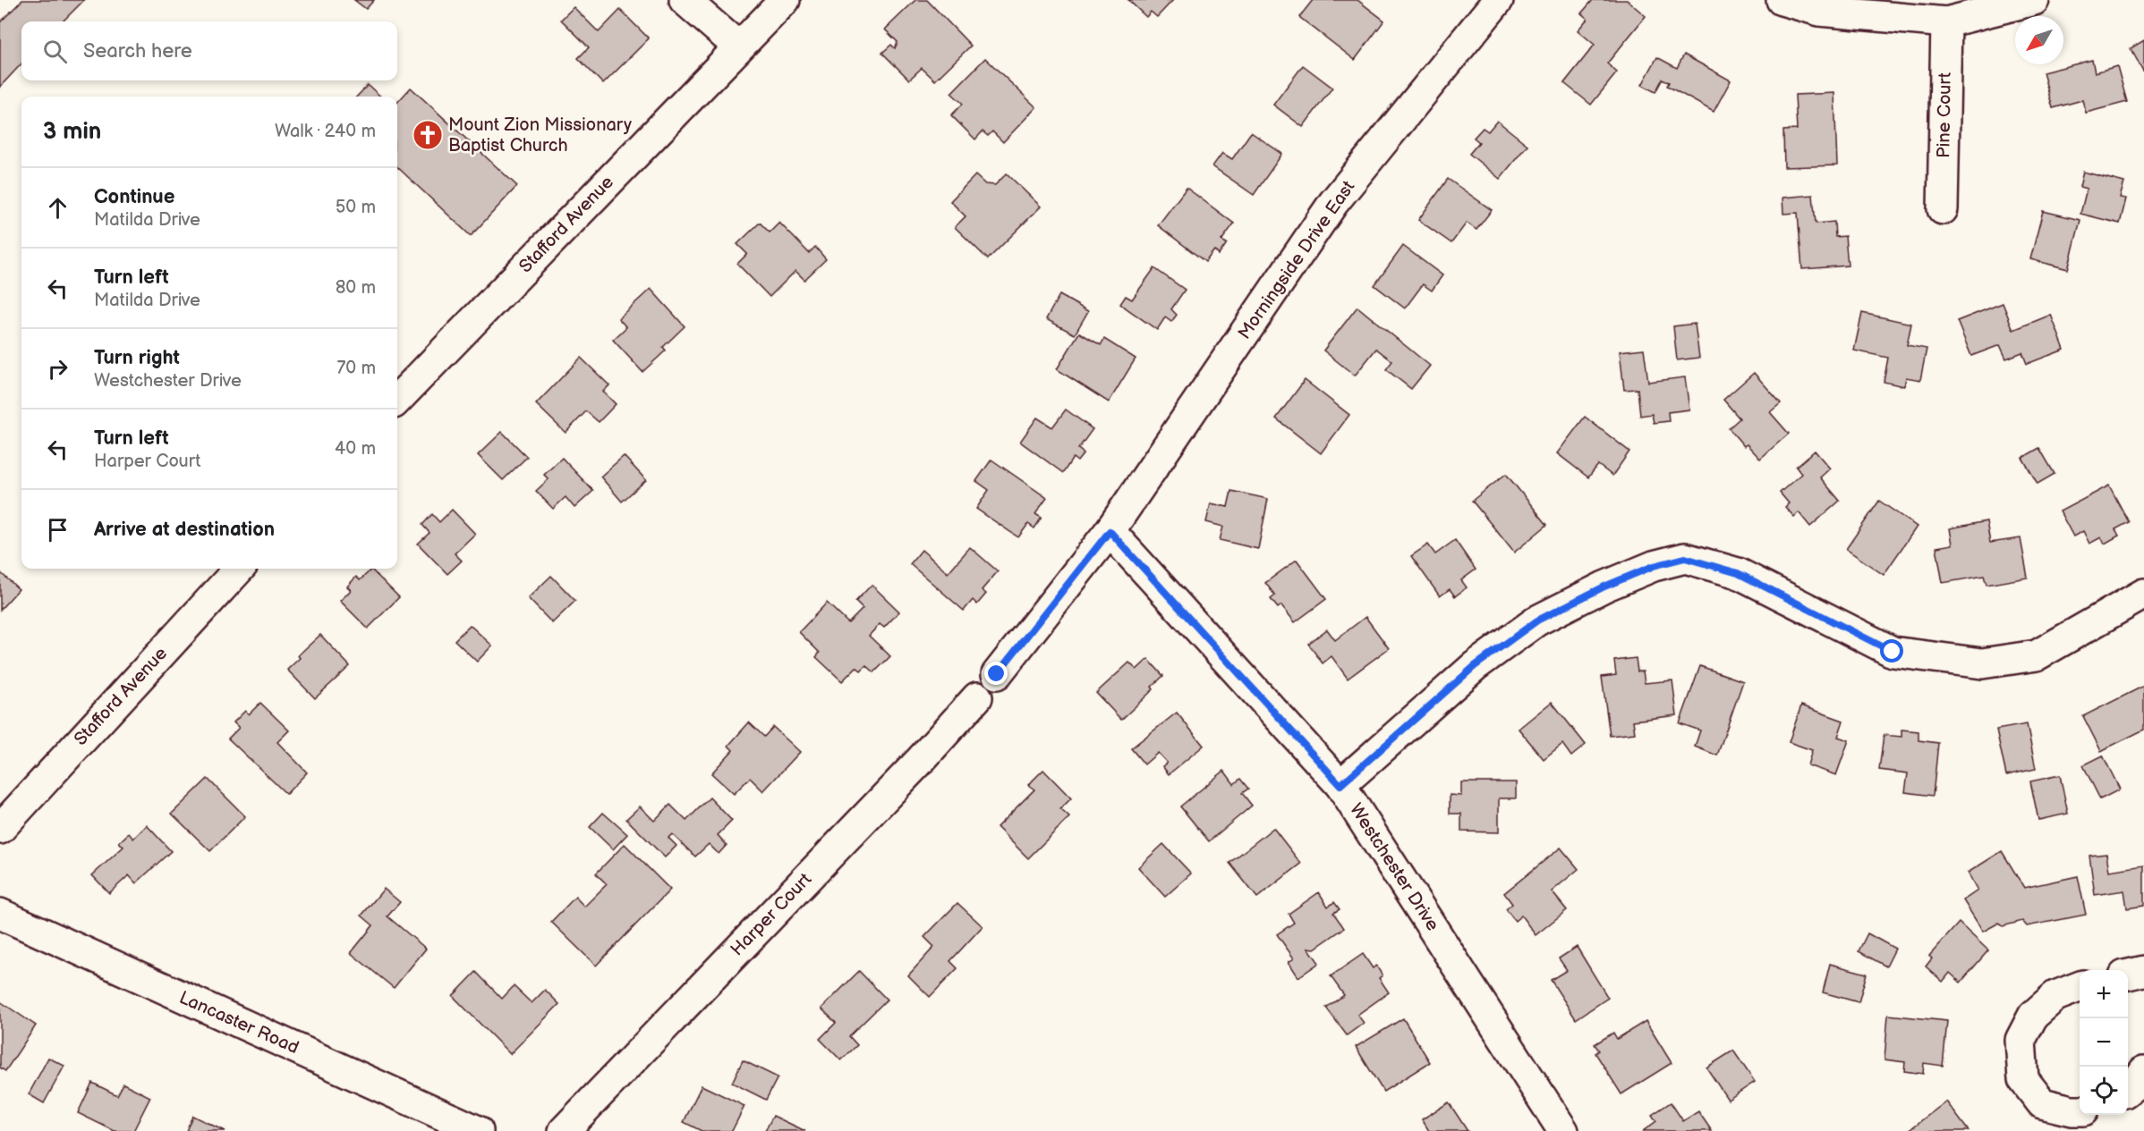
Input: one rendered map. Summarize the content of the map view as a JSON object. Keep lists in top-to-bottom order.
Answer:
{
  "streets": {
    "street": [
      "Pine Court",
      "Stafford Avenue",
      "Morningside Drive East",
      "Westchester Drive",
      "Harper Court",
      "Lancaster Road"
    ]
  },
  "crossings": [
    ["Morningside Drive East", "Westchester Drive"]
  ],
  "places": {
    "church": ["Mount Zion Missionary Baptist Church"]
  },
  "north": "bottom left",
  "page": {
    "search": "Search here",
    "heading": ["3 min", "Walk · 240 m"],
    "list": [
      ["Continue", "Matilda Drive", "50 m"],
      ["Turn left", "Matilda Drive", "80 m"],
      ["Turn right", "Westchester Drive", "70 m"],
      ["Turn left", "Harper Court", "40 m"],
      "Arrive at destination"
    ],
    "map_buttons": ["+", "−"]
  }
}
